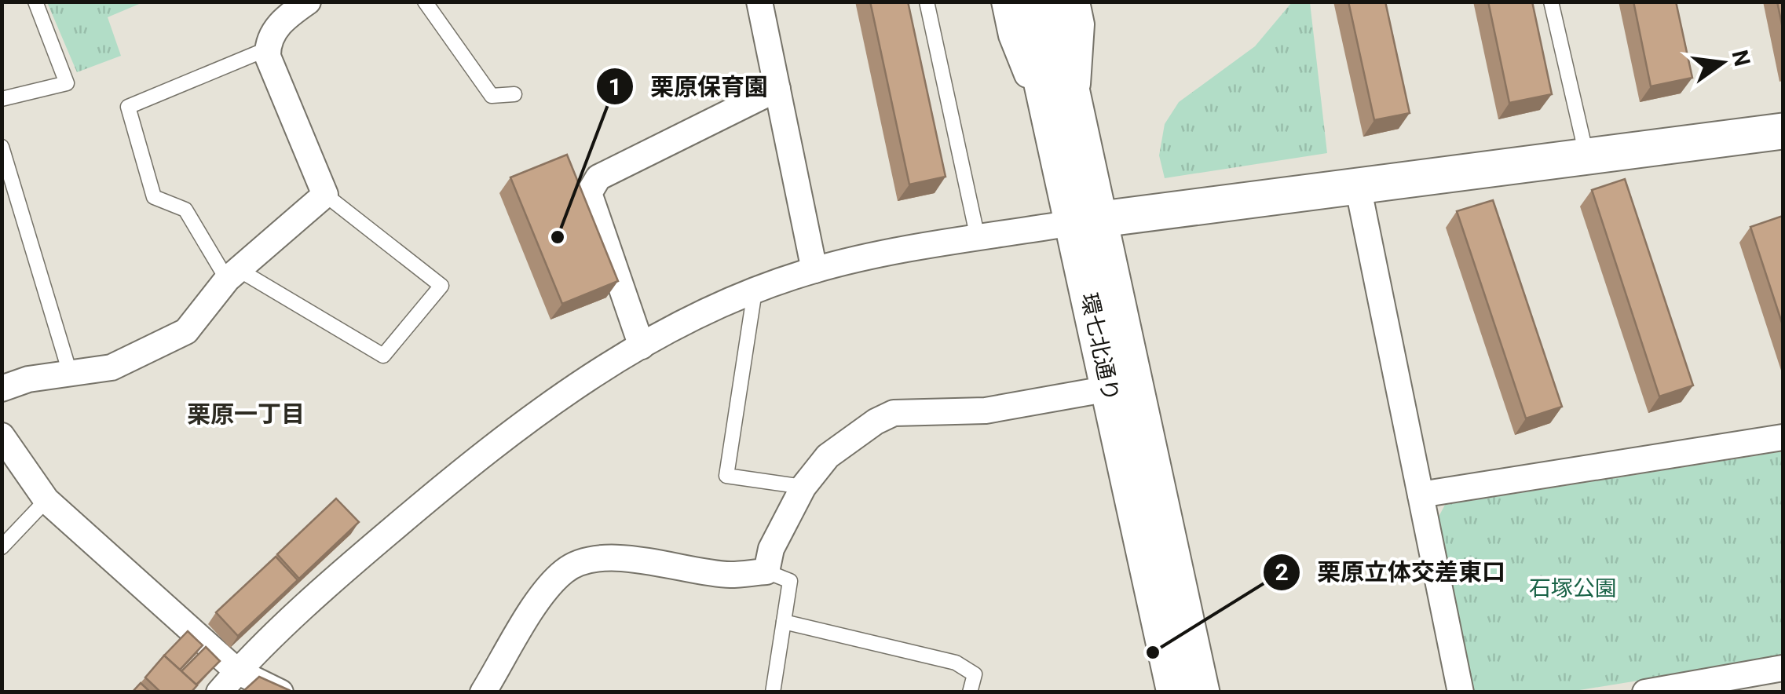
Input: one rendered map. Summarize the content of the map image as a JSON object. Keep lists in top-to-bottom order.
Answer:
{
  "streets": {
    "street": ["環七北通り"]
  },
  "districts": ["栗原一丁目"],
  "parks": ["石塚公園"],
  "places": ["栗原保育園", "栗原立体交差東口"],
  "north": "right"
}
